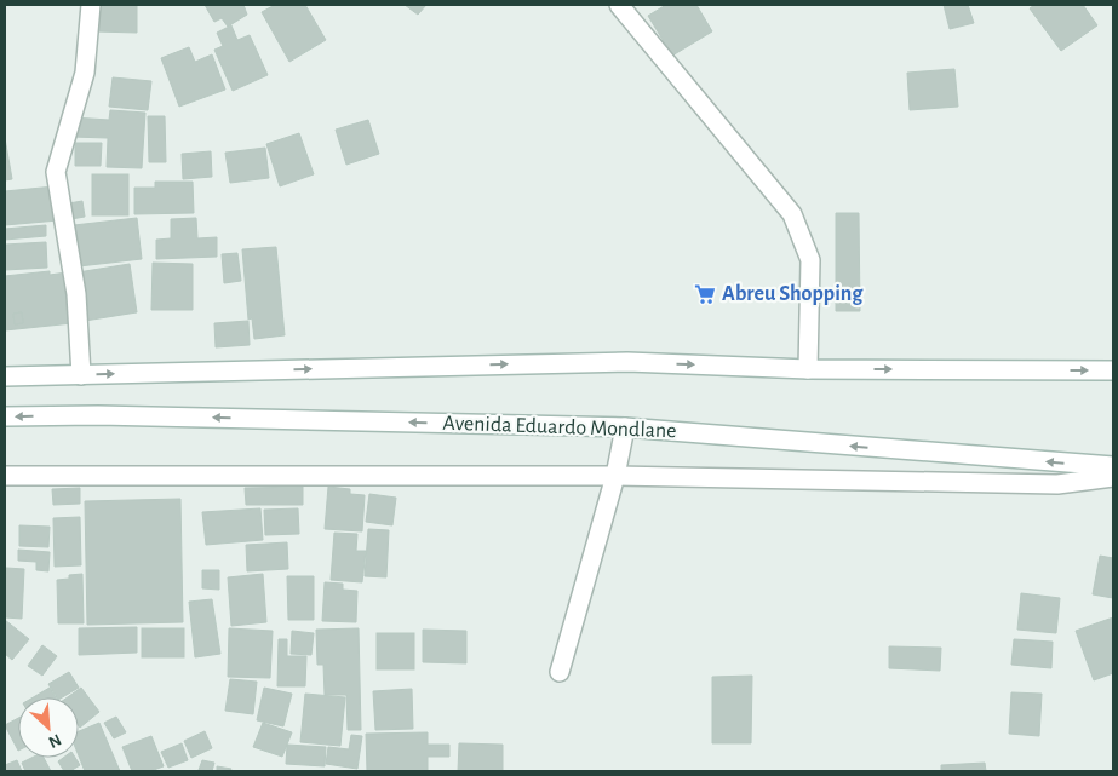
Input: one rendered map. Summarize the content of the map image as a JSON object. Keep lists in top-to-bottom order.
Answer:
{
  "streets": {
    "main road": ["Avenida Eduardo Mondlane"]
  },
  "places": {
    "supermarket": ["Abreu Shopping"]
  },
  "north": "bottom right"
}
